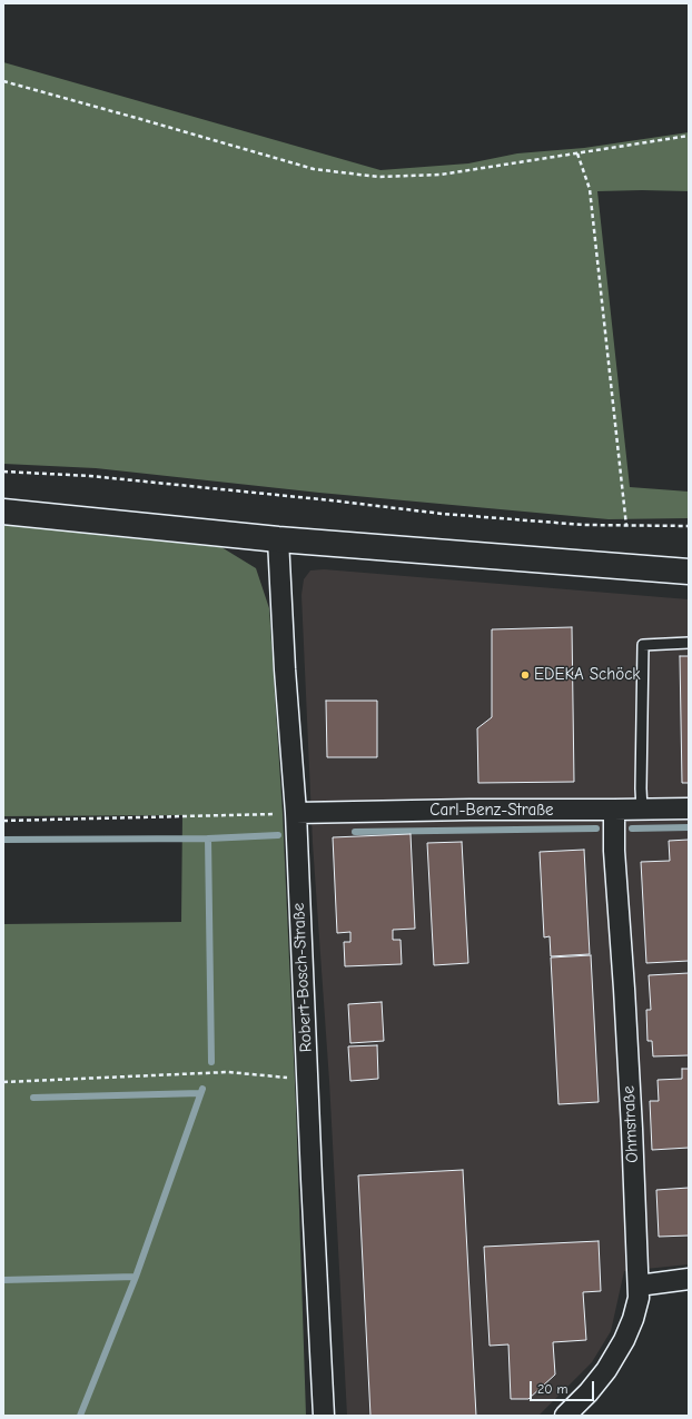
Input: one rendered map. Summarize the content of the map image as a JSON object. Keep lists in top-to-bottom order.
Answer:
{
  "streets": {
    "street": ["Carl-Benz-Straße", "Robert-Bosch-Straße", "Ohmstraße"]
  },
  "crossings": [
    ["Carl-Benz-Straße", "Robert-Bosch-Straße"],
    ["Carl-Benz-Straße", "Ohmstraße"]
  ],
  "places": ["EDEKA Schöck"],
  "scale_bar": "20 m"
}
